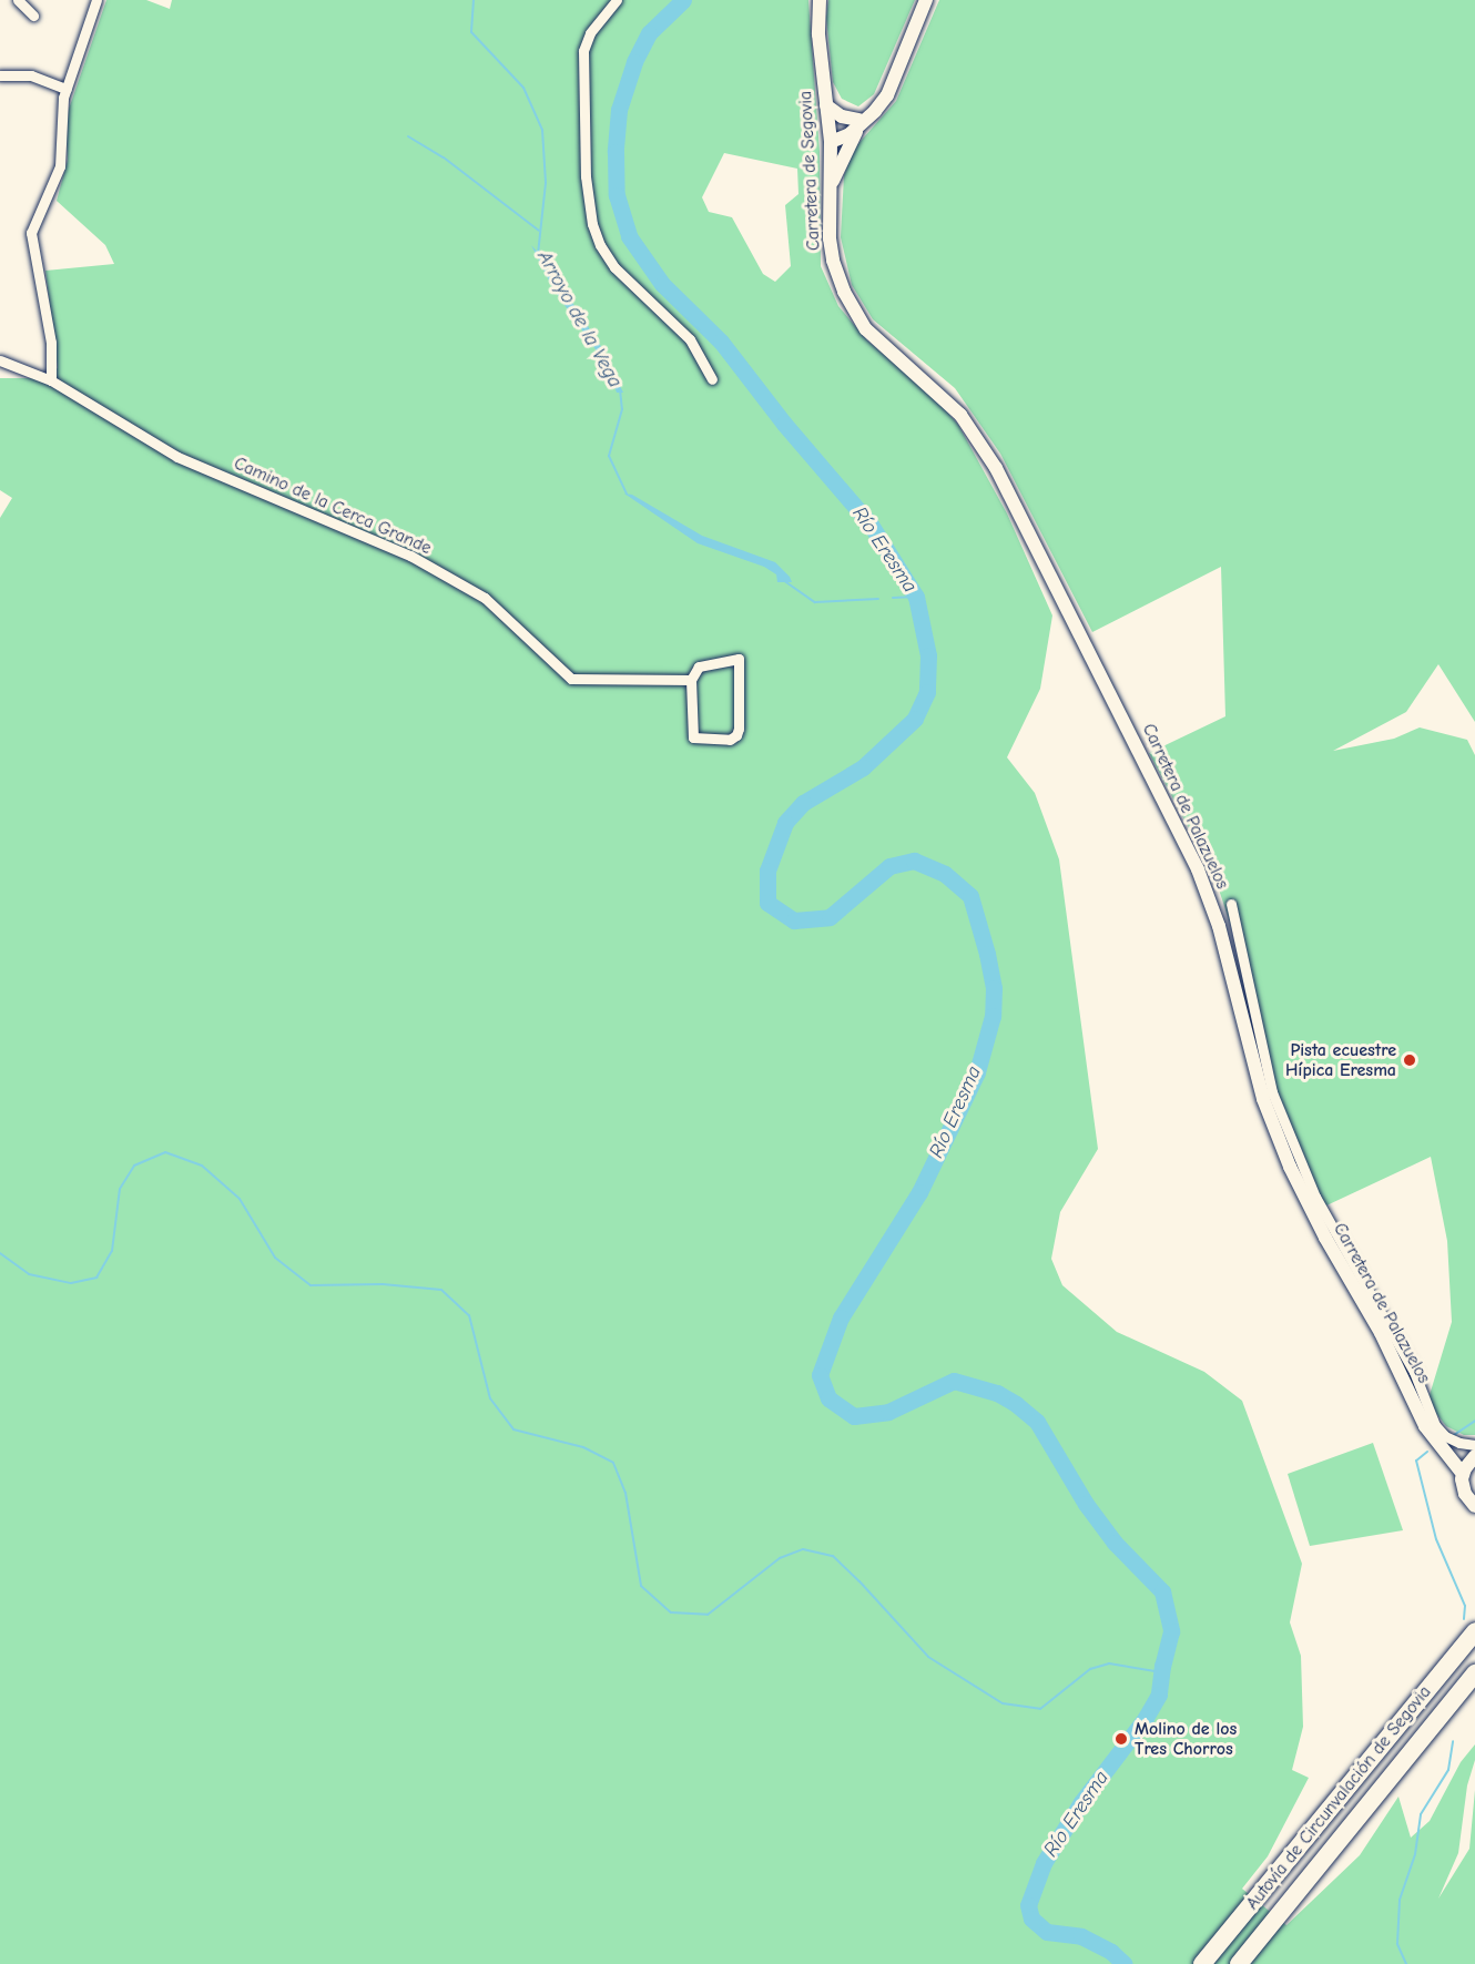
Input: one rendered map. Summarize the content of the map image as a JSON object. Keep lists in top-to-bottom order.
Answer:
{
  "streets": {
    "highway": ["Autovía de Circunvalación de Segovia"],
    "street": ["Carretera de Segovia", "Camino de la Cerca Grande", "Carretera de Palazuelos"]
  },
  "crossings": [
    ["Carretera de Segovia", "Carretera de Palazuelos"]
  ],
  "water": ["Arroyo de la Vega", "Río Eresma"],
  "places": ["Pista ecuestre Hípica Eresma", "Molino de los Tres Chorros"]
}
